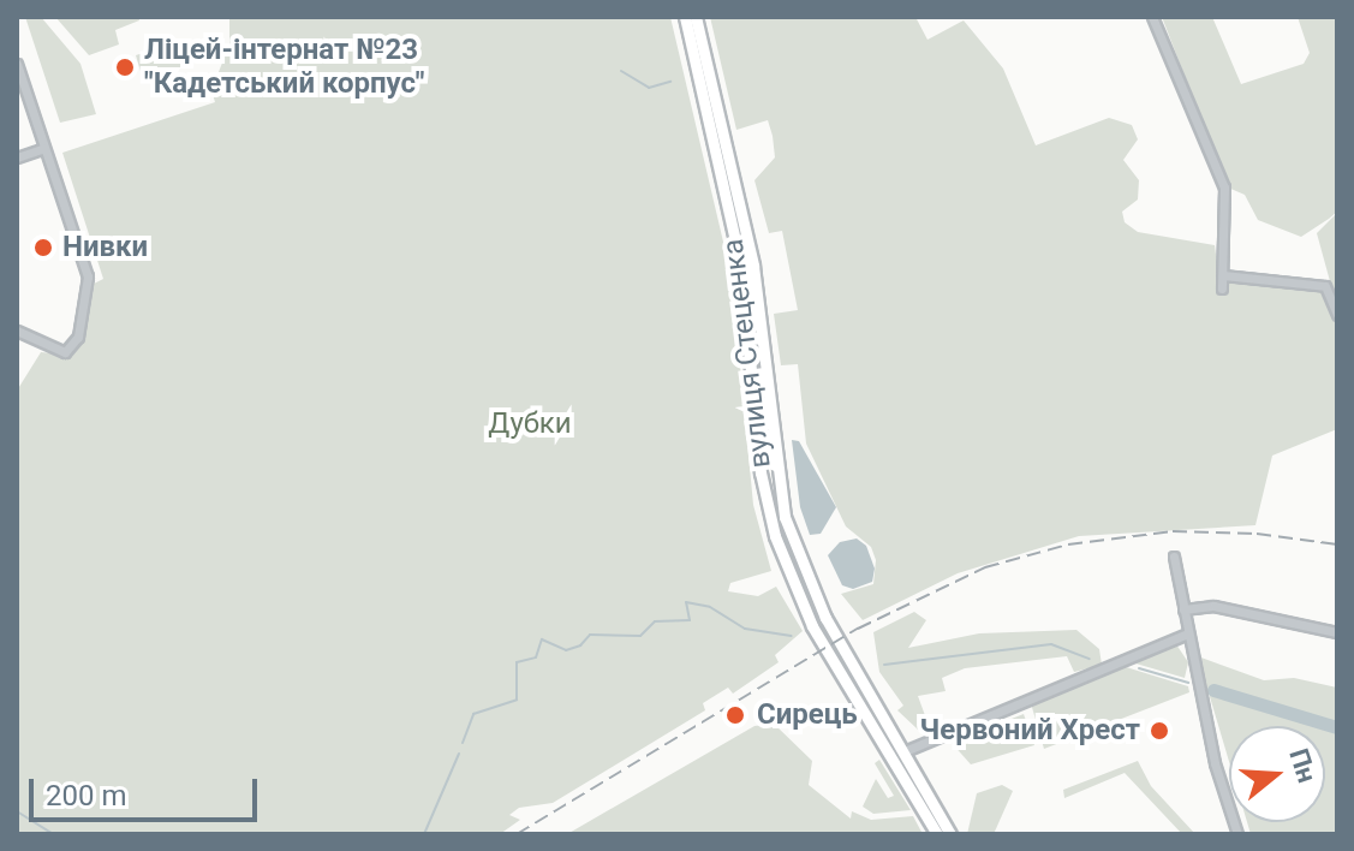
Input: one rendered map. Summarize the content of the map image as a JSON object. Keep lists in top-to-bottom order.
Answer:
{
  "streets": {
    "main road": ["вулиця Стеценка"]
  },
  "parks": ["Дубки"],
  "places": [
    "Ліцей-інтернат №23 \"Кадетський корпус\"",
    "Нивки",
    "Сирець",
    "Червоний Хрест"
  ],
  "scale_bar": "200 m",
  "north": "right"
}
